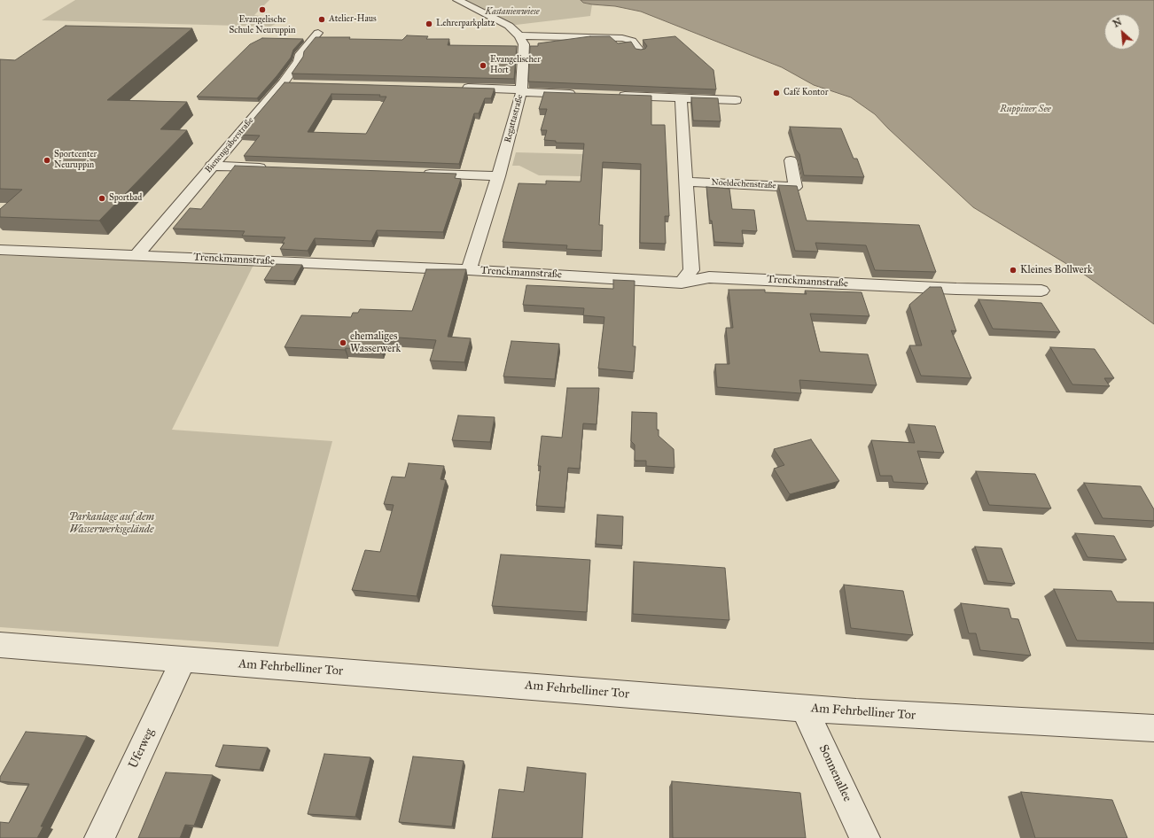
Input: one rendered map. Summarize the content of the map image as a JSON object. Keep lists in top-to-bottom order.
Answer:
{
  "streets": {
    "street": [
      "Regattastraße",
      "Bienengräberstraße",
      "Noeldechenstraße",
      "Trenckmannstraße",
      "Am Fehrbelliner Tor",
      "Uferweg",
      "Sonnenallee"
    ]
  },
  "crossings": [
    ["Regattastraße", "Trenckmannstraße"],
    ["Bienengräberstraße", "Trenckmannstraße"],
    ["Am Fehrbelliner Tor", "Uferweg"],
    ["Am Fehrbelliner Tor", "Sonnenallee"]
  ],
  "water": ["Ruppiner See"],
  "parks": ["Kastanienwiese", "Parkanlage auf dem Wasserwerksgelände"],
  "places": [
    "Evangelische Schule Neuruppin",
    "Atelier-Haus",
    "Lehrerparkplatz",
    "Evangelischer Hort",
    "Café Kontor",
    "Sportcenter Neuruppin",
    "Sportbad",
    "Kleines Bollwerk",
    "ehemaliges Wasserwerk"
  ],
  "north": "top left"
}
